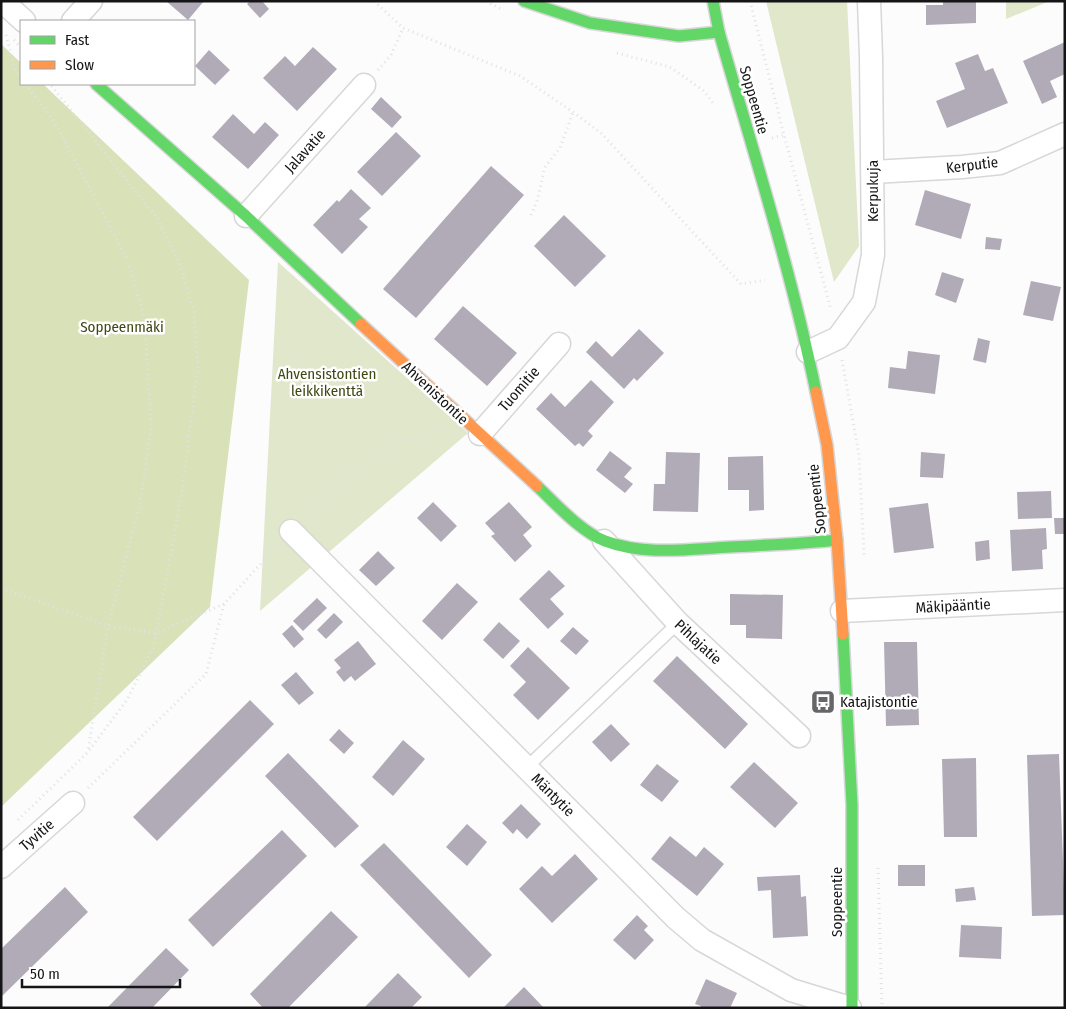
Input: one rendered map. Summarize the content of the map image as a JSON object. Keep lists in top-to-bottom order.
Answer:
{
  "streets": {
    "street": [
      "Soppeentie",
      "Jalavatie",
      "Kerputie",
      "Kerpukuja",
      "Tuomitie",
      "Ahvenistontie",
      "Mäkipääntie",
      "Pihlajatie",
      "Mäntytie",
      "Tyvitie"
    ]
  },
  "crossings": [
    ["Soppeentie", "Kerpukuja"],
    ["Soppeentie", "Ahvenistontie"],
    ["Soppeentie", "Mäkipääntie"],
    ["Soppeentie", "Mäntytie"],
    ["Jalavatie", "Ahvenistontie"],
    ["Kerputie", "Kerpukuja"],
    ["Tuomitie", "Ahvenistontie"],
    ["Ahvenistontie", "Pihlajatie"]
  ],
  "parks": ["Soppeenmäki", "Ahvensistontien leikkikenttä"],
  "places": {
    "bus stop": ["Katajistontie"]
  },
  "legend": ["Fast", "Slow"],
  "scale_bar": "50 m"
}
